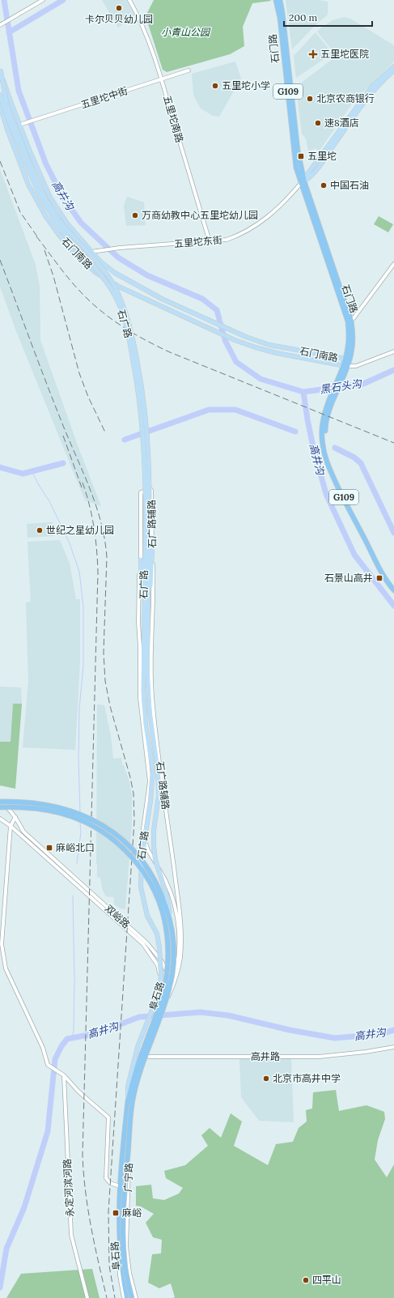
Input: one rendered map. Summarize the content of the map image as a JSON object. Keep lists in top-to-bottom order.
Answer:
{
  "streets": {
    "highway": ["石门路", "G109", "阜石路"],
    "main road": ["五里坨东街", "石门南路", "石广路"],
    "street": [
      "五里坨中街",
      "五里坨南路",
      "石广路辅路",
      "双峪路",
      "高井路",
      "广宁路",
      "永定河滨河路"
    ]
  },
  "crossings": [
    ["石门路", "五里坨东街"],
    ["石门路", "石门南路"],
    ["五里坨中街", "五里坨南路"],
    ["五里坨中街", "石门南路"],
    ["五里坨南路", "五里坨东街"],
    ["五里坨东街", "石门南路"],
    ["石门南路", "石广路"],
    ["石广路", "阜石路"],
    ["石广路辅路", "双峪路"],
    ["双峪路", "阜石路"],
    ["双峪路", "高井路"],
    ["双峪路", "广宁路"],
    ["高井路", "广宁路"]
  ],
  "water": ["高井沟", "黑石头沟"],
  "parks": ["小青山公园"],
  "places": {
    "other": [
      "卡尔贝贝幼儿园",
      "五里坨小学",
      "北京农商银行",
      "速8酒店",
      "中国石油",
      "万商幼教中心五里坨幼儿园",
      "世纪之星幼儿园",
      "北京市高井中学",
      "四平山"
    ],
    "health": ["五里坨医院"],
    "transit": [
      "五里坨",
      "石景山高井",
      "麻峪北口",
      "麻峪"
    ]
  },
  "scale_bar": "200 m"
}
